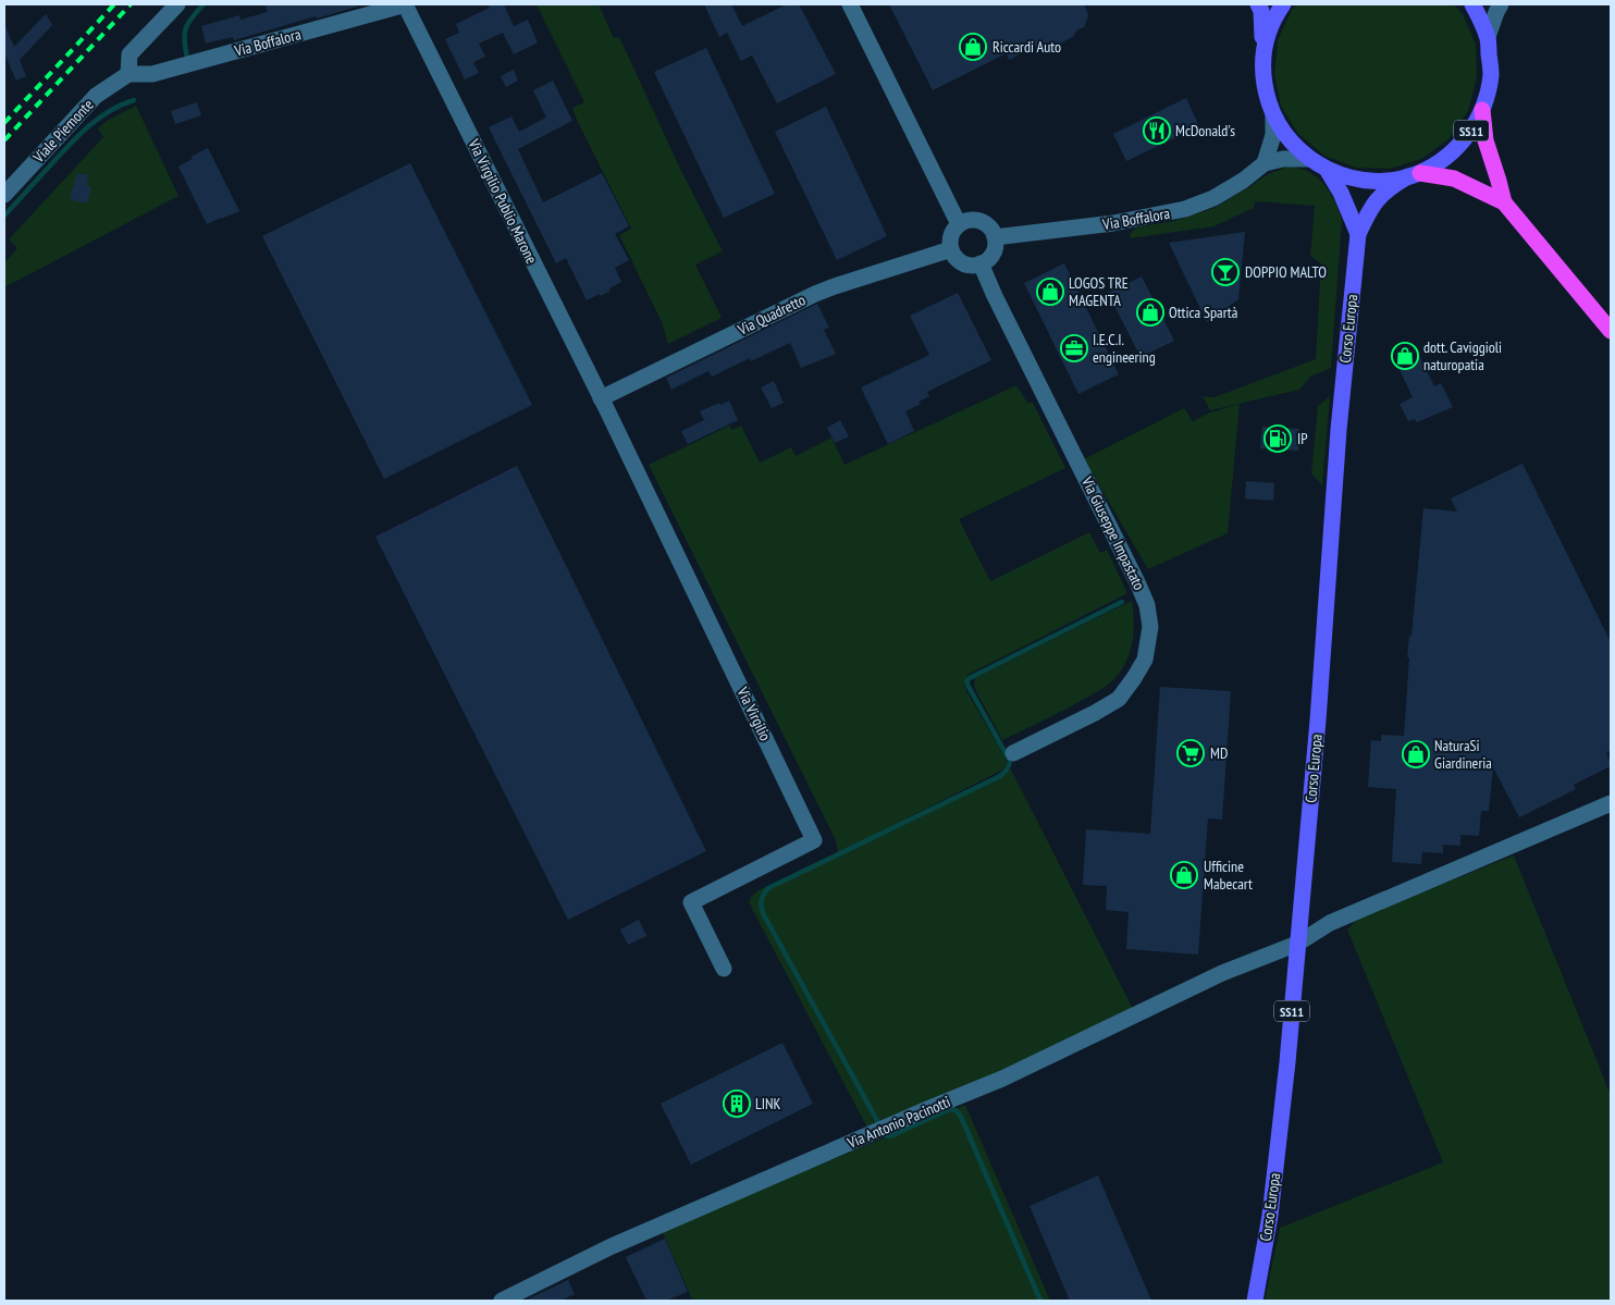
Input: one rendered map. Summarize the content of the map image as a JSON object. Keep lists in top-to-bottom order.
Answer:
{
  "streets": {
    "main road": ["SS11", "Corso Europa"],
    "street": [
      "Via Boffalora",
      "Viale Piemonte",
      "Via Virgilio Publio Marone",
      "Via Quadretto",
      "Via Giuseppe Impastato",
      "Via Virgilio",
      "Via Antonio Pacinotti"
    ]
  },
  "crossings": [
    ["Via Boffalora", "Viale Piemonte"],
    ["Via Boffalora", "Via Virgilio Publio Marone"],
    ["Via Boffalora", "Via Quadretto"],
    ["Via Boffalora", "Corso Europa"],
    ["Via Boffalora", "Via Giuseppe Impastato"],
    ["Via Virgilio Publio Marone", "Via Quadretto"],
    ["Via Virgilio Publio Marone", "Via Virgilio"],
    ["Via Quadretto", "Via Giuseppe Impastato"],
    ["Via Quadretto", "Via Virgilio"],
    ["Corso Europa", "Via Antonio Pacinotti"]
  ],
  "places": {
    "shop": [
      "Riccardi Auto",
      "LOGOS TRE MAGENTA",
      "Ottica Spartà",
      "dott. Caviggioli naturopatia",
      "NaturaSi Giardineria",
      "Ufficine Mabecart"
    ],
    "restaurant": ["McDonald's"],
    "bar": ["DOPPIO MALTO"],
    "office": ["I.E.C.I. engineering"],
    "fuel station": ["IP"],
    "supermarket": ["MD"],
    "building": ["LINK"]
  }
}
